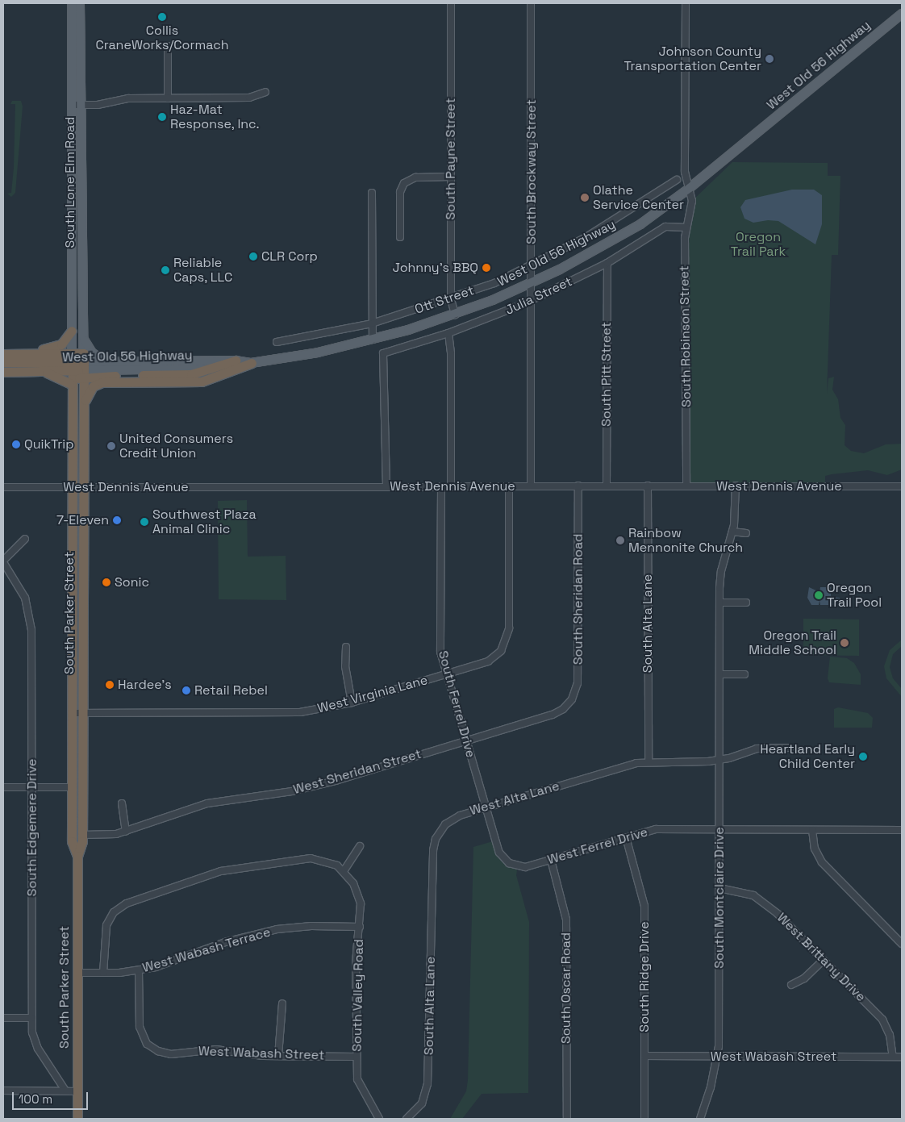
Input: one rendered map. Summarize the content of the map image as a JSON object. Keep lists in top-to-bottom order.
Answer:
{
  "streets": {
    "highway": ["West Old 56 Highway", "South Parker Street"],
    "main road": ["South Lone Elm Road"],
    "street": [
      "South Payne Street",
      "South Brockway Street",
      "Julia Street",
      "Ott Street",
      "South Robinson Street",
      "South Pitt Street",
      "West Dennis Avenue",
      "South Sheridan Road",
      "South Alta Lane",
      "West Virginia Lane",
      "South Ferrel Drive",
      "West Sheridan Street",
      "West Alta Lane",
      "South Edgemere Drive",
      "West Ferrel Drive",
      "South Montclaire Drive",
      "West Wabash Terrace",
      "West Brittany Drive",
      "South Ridge Drive",
      "South Oscar Road",
      "South Valley Road",
      "West Wabash Street"
    ]
  },
  "crossings": [
    ["West Old 56 Highway", "South Payne Street"],
    ["West Old 56 Highway", "South Brockway Street"],
    ["West Old 56 Highway", "South Lone Elm Road"],
    ["West Old 56 Highway", "South Robinson Street"],
    ["West Old 56 Highway", "South Parker Street"],
    ["South Payne Street", "Ott Street"],
    ["South Brockway Street", "Julia Street"],
    ["South Brockway Street", "Ott Street"],
    ["South Brockway Street", "West Dennis Avenue"],
    ["South Lone Elm Road", "South Parker Street"],
    ["Julia Street", "South Robinson Street"],
    ["Julia Street", "South Pitt Street"],
    ["Julia Street", "West Dennis Avenue"],
    ["South Robinson Street", "West Dennis Avenue"],
    ["South Pitt Street", "West Dennis Avenue"],
    ["West Dennis Avenue", "South Sheridan Road"],
    ["West Dennis Avenue", "South Parker Street"],
    ["West Dennis Avenue", "South Alta Lane"],
    ["West Dennis Avenue", "West Virginia Lane"],
    ["West Dennis Avenue", "South Ferrel Drive"],
    ["West Dennis Avenue", "South Montclaire Drive"],
    ["South Sheridan Road", "West Sheridan Street"],
    ["South Parker Street", "West Virginia Lane"],
    ["South Parker Street", "West Sheridan Street"],
    ["South Parker Street", "West Wabash Terrace"],
    ["South Alta Lane", "West Alta Lane"],
    ["West Virginia Lane", "South Ferrel Drive"],
    ["South Ferrel Drive", "West Sheridan Street"],
    ["South Ferrel Drive", "West Alta Lane"],
    ["South Ferrel Drive", "West Ferrel Drive"],
    ["West Ferrel Drive", "South Montclaire Drive"],
    ["West Ferrel Drive", "South Ridge Drive"],
    ["West Ferrel Drive", "South Oscar Road"],
    ["South Montclaire Drive", "West Brittany Drive"],
    ["South Montclaire Drive", "West Wabash Street"],
    ["West Wabash Terrace", "South Valley Road"],
    ["West Wabash Terrace", "West Wabash Street"],
    ["West Brittany Drive", "West Wabash Street"],
    ["South Ridge Drive", "West Wabash Street"],
    ["South Valley Road", "West Wabash Street"]
  ],
  "parks": ["Oregon Trail Park"],
  "places": [
    "Collis CraneWorks/Cormach",
    "Johnson County Transportation Center",
    "Haz-Mat Response, Inc.",
    "Olathe Service Center",
    "CLR Corp",
    "Johnny's BBQ",
    "Reliable Caps, LLC",
    "QuikTrip",
    "United Consumers Credit Union",
    "7-Eleven",
    "Southwest Plaza Animal Clinic",
    "Rainbow Mennonite Church",
    "Sonic",
    "Oregon Trail Pool",
    "Oregon Trail Middle School",
    "Hardee's",
    "Retail Rebel",
    "Heartland Early Child Center"
  ],
  "scale_bar": "100 m"
}
